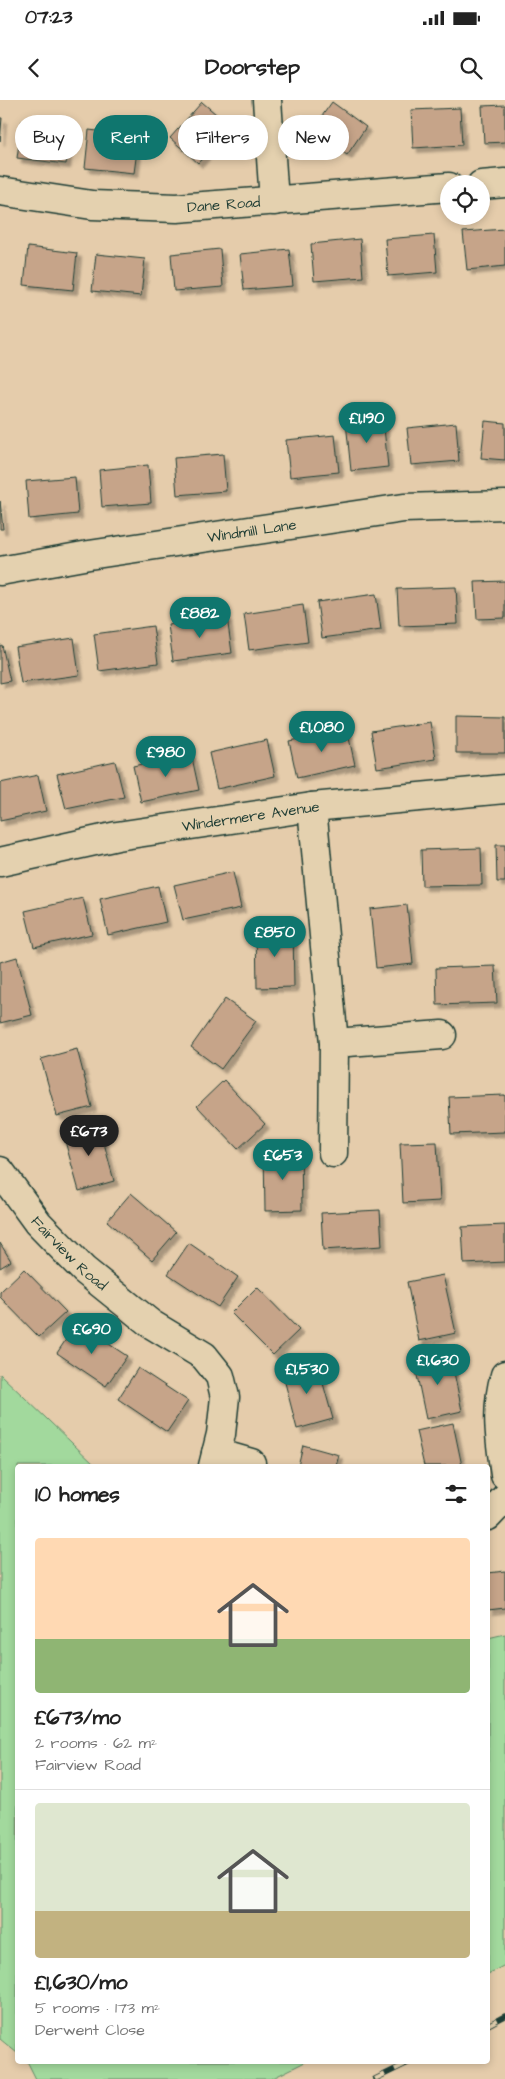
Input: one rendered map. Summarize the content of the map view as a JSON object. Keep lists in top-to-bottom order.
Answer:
{
  "streets": {
    "street": [
      "Dane Road",
      "Windmill Lane",
      "Windermere Avenue",
      "Fairview Road"
    ]
  },
  "page": {
    "status": "07:23",
    "header": "Doorstep",
    "chip": [
      "Buy",
      "Rent",
      "Filters",
      "New"
    ],
    "price": [
      "£1,190",
      "£882",
      "£1,080",
      "£980",
      "£850",
      "£673",
      "£653",
      "£690",
      "£1,630",
      "£1,530"
    ],
    "heading": "10 homes",
    "list": [
      {
        "name": "£673/mo",
        "note": "2 rooms · 62 m² · Fairview Road"
      },
      {
        "name": "£1,630/mo",
        "note": "5 rooms · 173 m² · Derwent Close"
      }
    ]
  }
}
